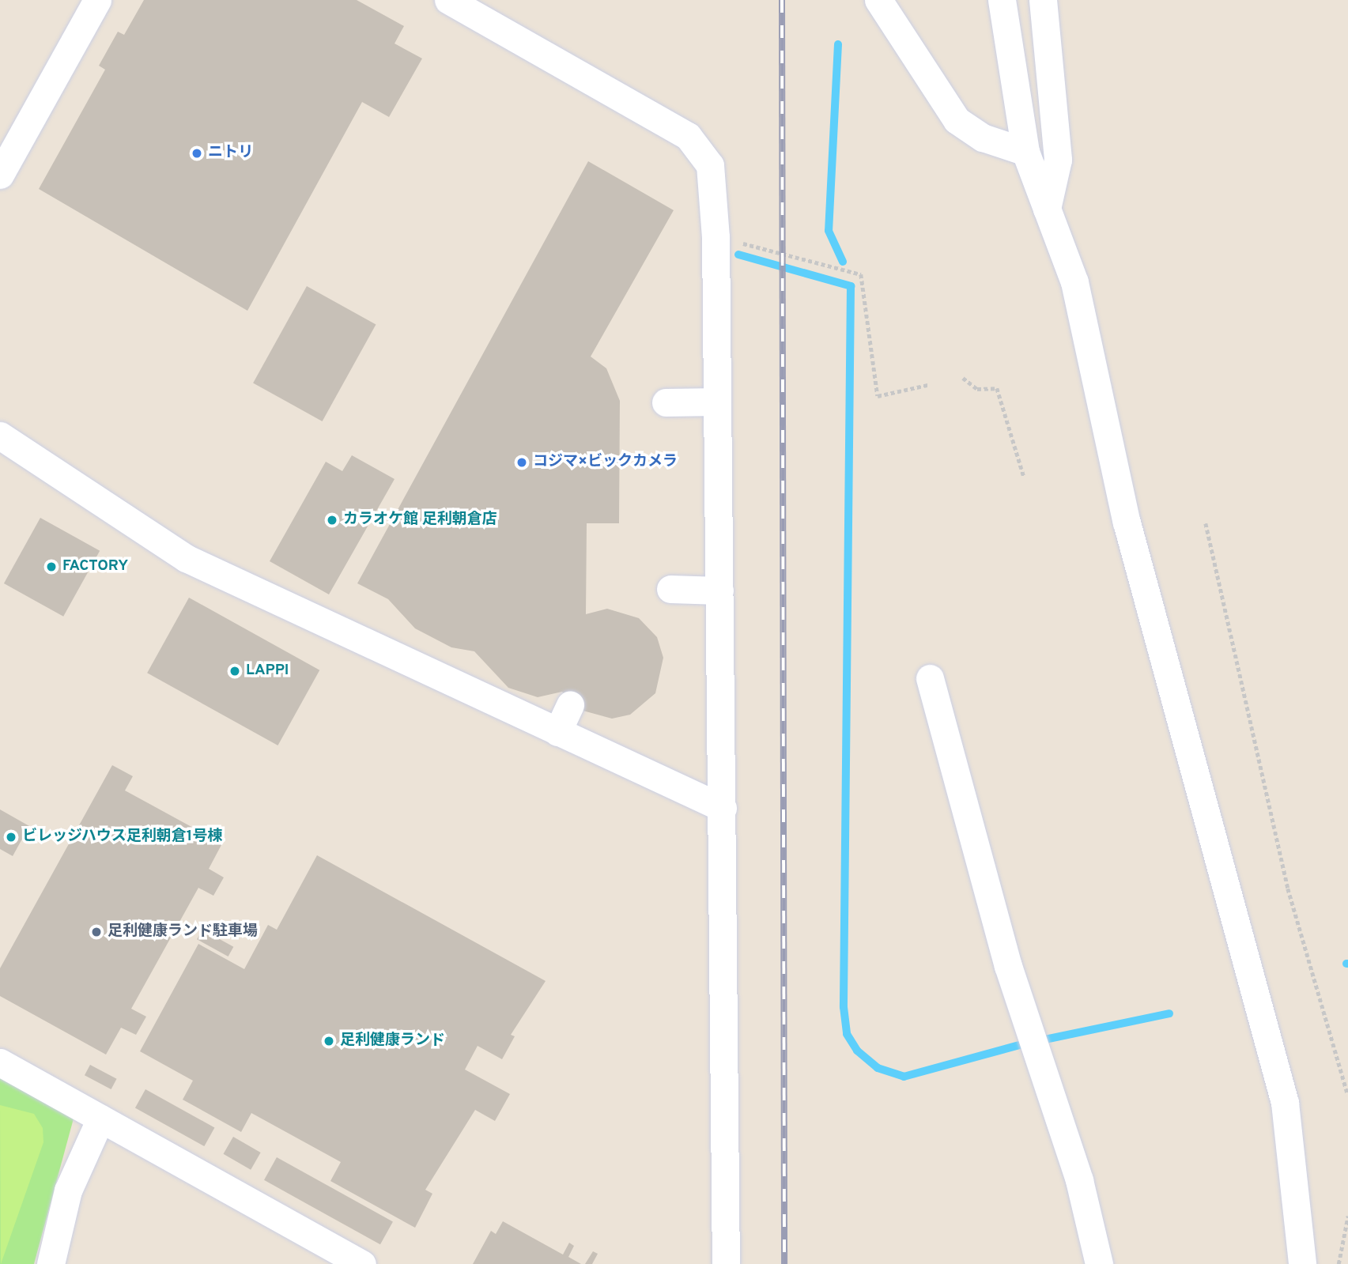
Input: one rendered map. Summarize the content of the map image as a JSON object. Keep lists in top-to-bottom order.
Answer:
{
  "places": [
    "ニトリ",
    "コジマ×ビックカメラ",
    "カラオケ館 足利朝倉店",
    "FACTORY",
    "LAPPI",
    "ビレッジハウス足利朝倉1号棟",
    "足利健康ランド駐車場",
    "足利健康ランド"
  ]
}
